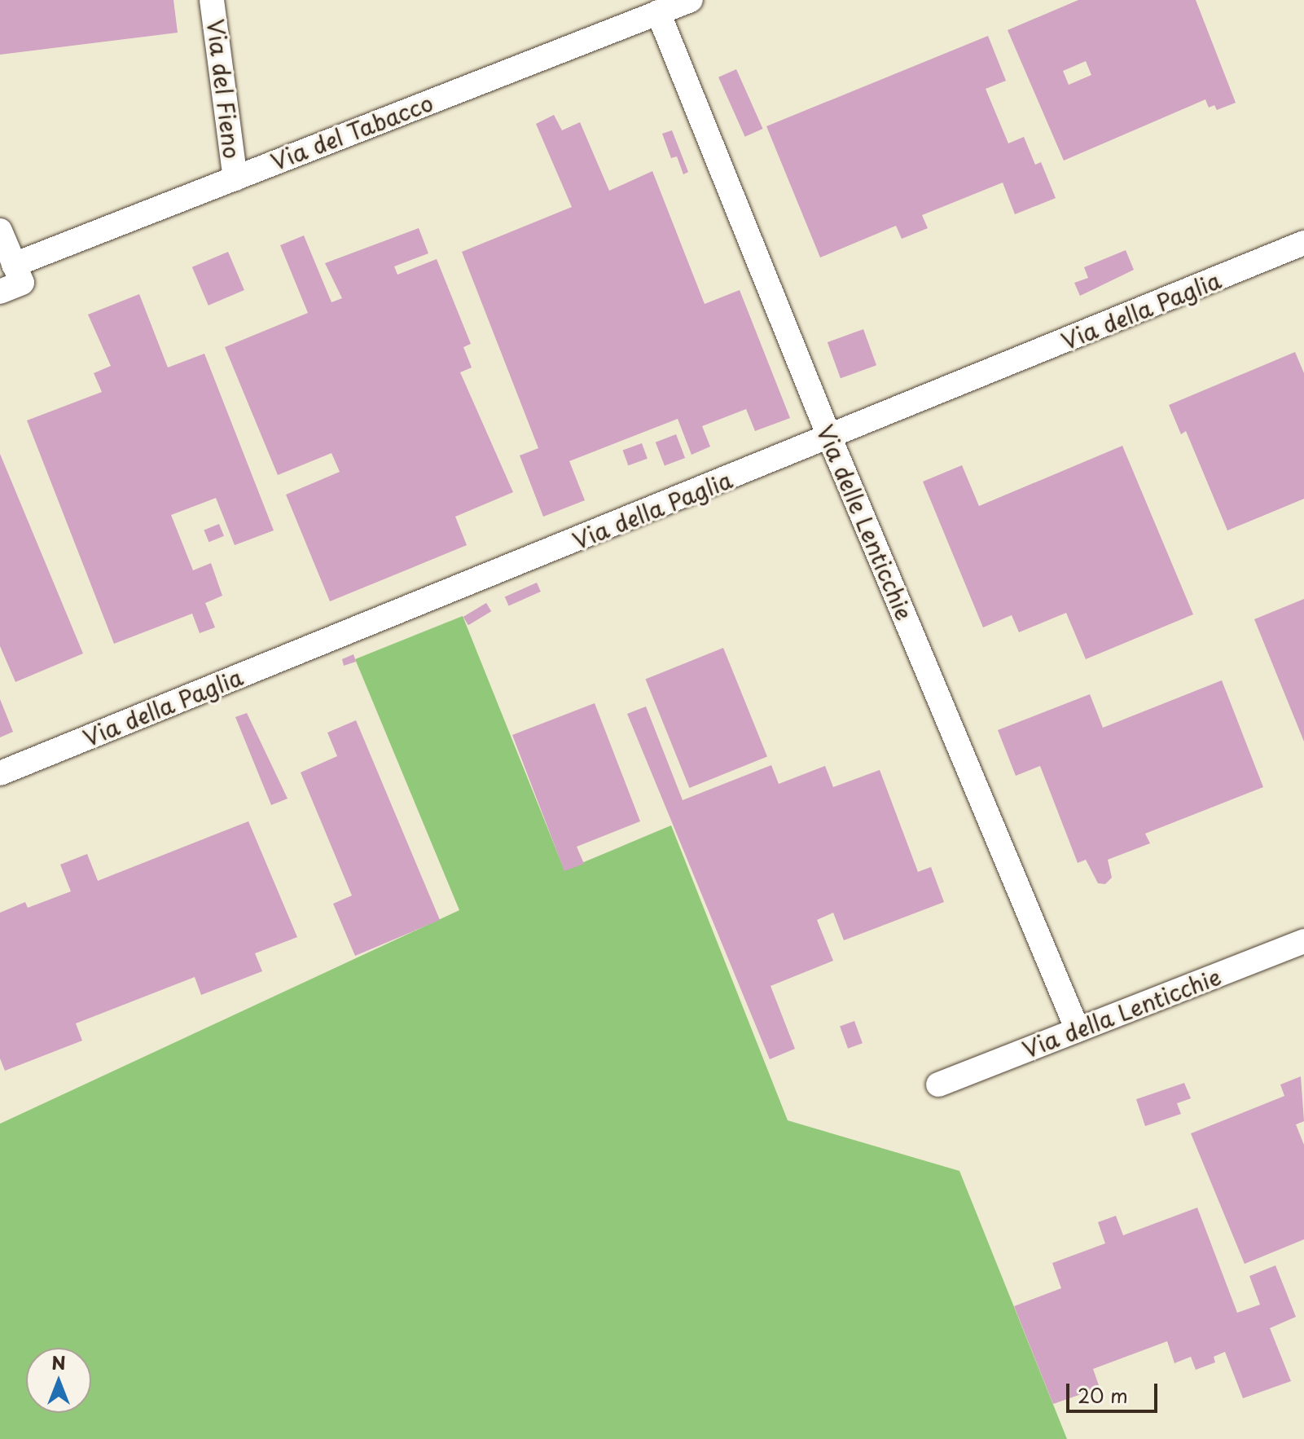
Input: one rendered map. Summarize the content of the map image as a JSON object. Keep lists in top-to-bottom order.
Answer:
{
  "streets": {
    "street": [
      "Via del Fieno",
      "Via del Tabacco",
      "Via della Paglia",
      "Via delle Lenticchie",
      "Via della Lenticchie"
    ]
  },
  "crossings": [
    ["Via del Fieno", "Via del Tabacco"],
    ["Via del Tabacco", "Via delle Lenticchie"],
    ["Via della Paglia", "Via delle Lenticchie"],
    ["Via delle Lenticchie", "Via della Lenticchie"]
  ],
  "scale_bar": "20 m",
  "north": "top"
}
